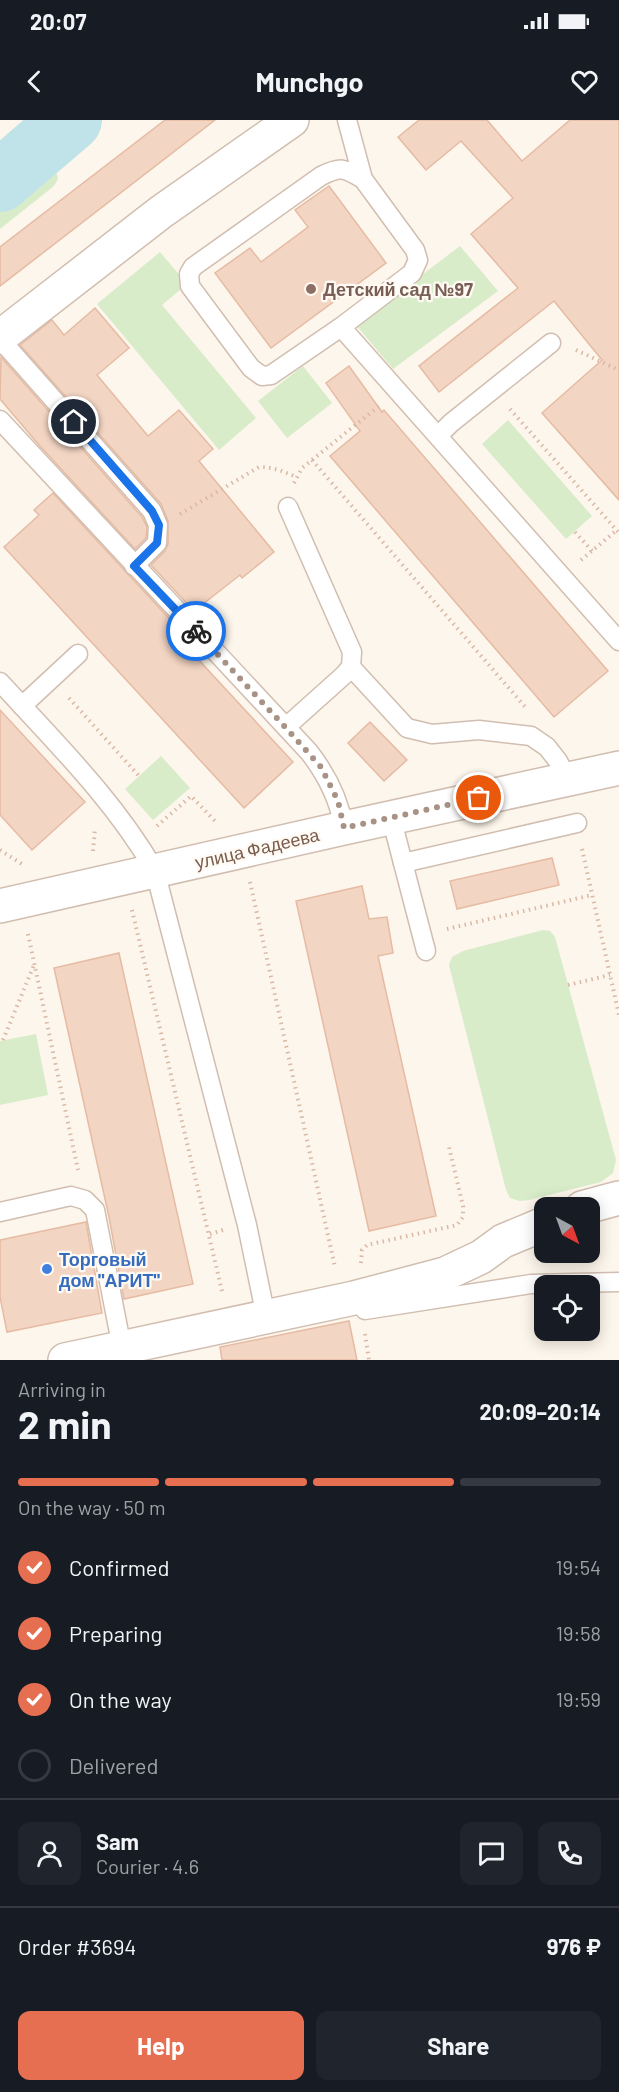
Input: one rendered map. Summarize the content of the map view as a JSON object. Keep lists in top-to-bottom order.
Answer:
{
  "streets": {
    "street": ["улица Фадеева"]
  },
  "places": ["Детский сад №97", "Торговый дом \"АРИТ\""],
  "north": "bottom right",
  "page": {
    "status": "20:07",
    "header": "Munchgo",
    "heading": ["2 min", "Arriving in", "20:09–20:14"],
    "panel": [
      "Sam",
      "Courier · 4.6",
      "Order #3694",
      "976 ₽"
    ],
    "bar": "On the way · 50 m",
    "list": [
      ["Confirmed", "19:54"],
      ["Preparing", "19:58"],
      ["On the way", "19:59"],
      "Delivered"
    ],
    "buttons": ["Help", "Share"]
  }
}
